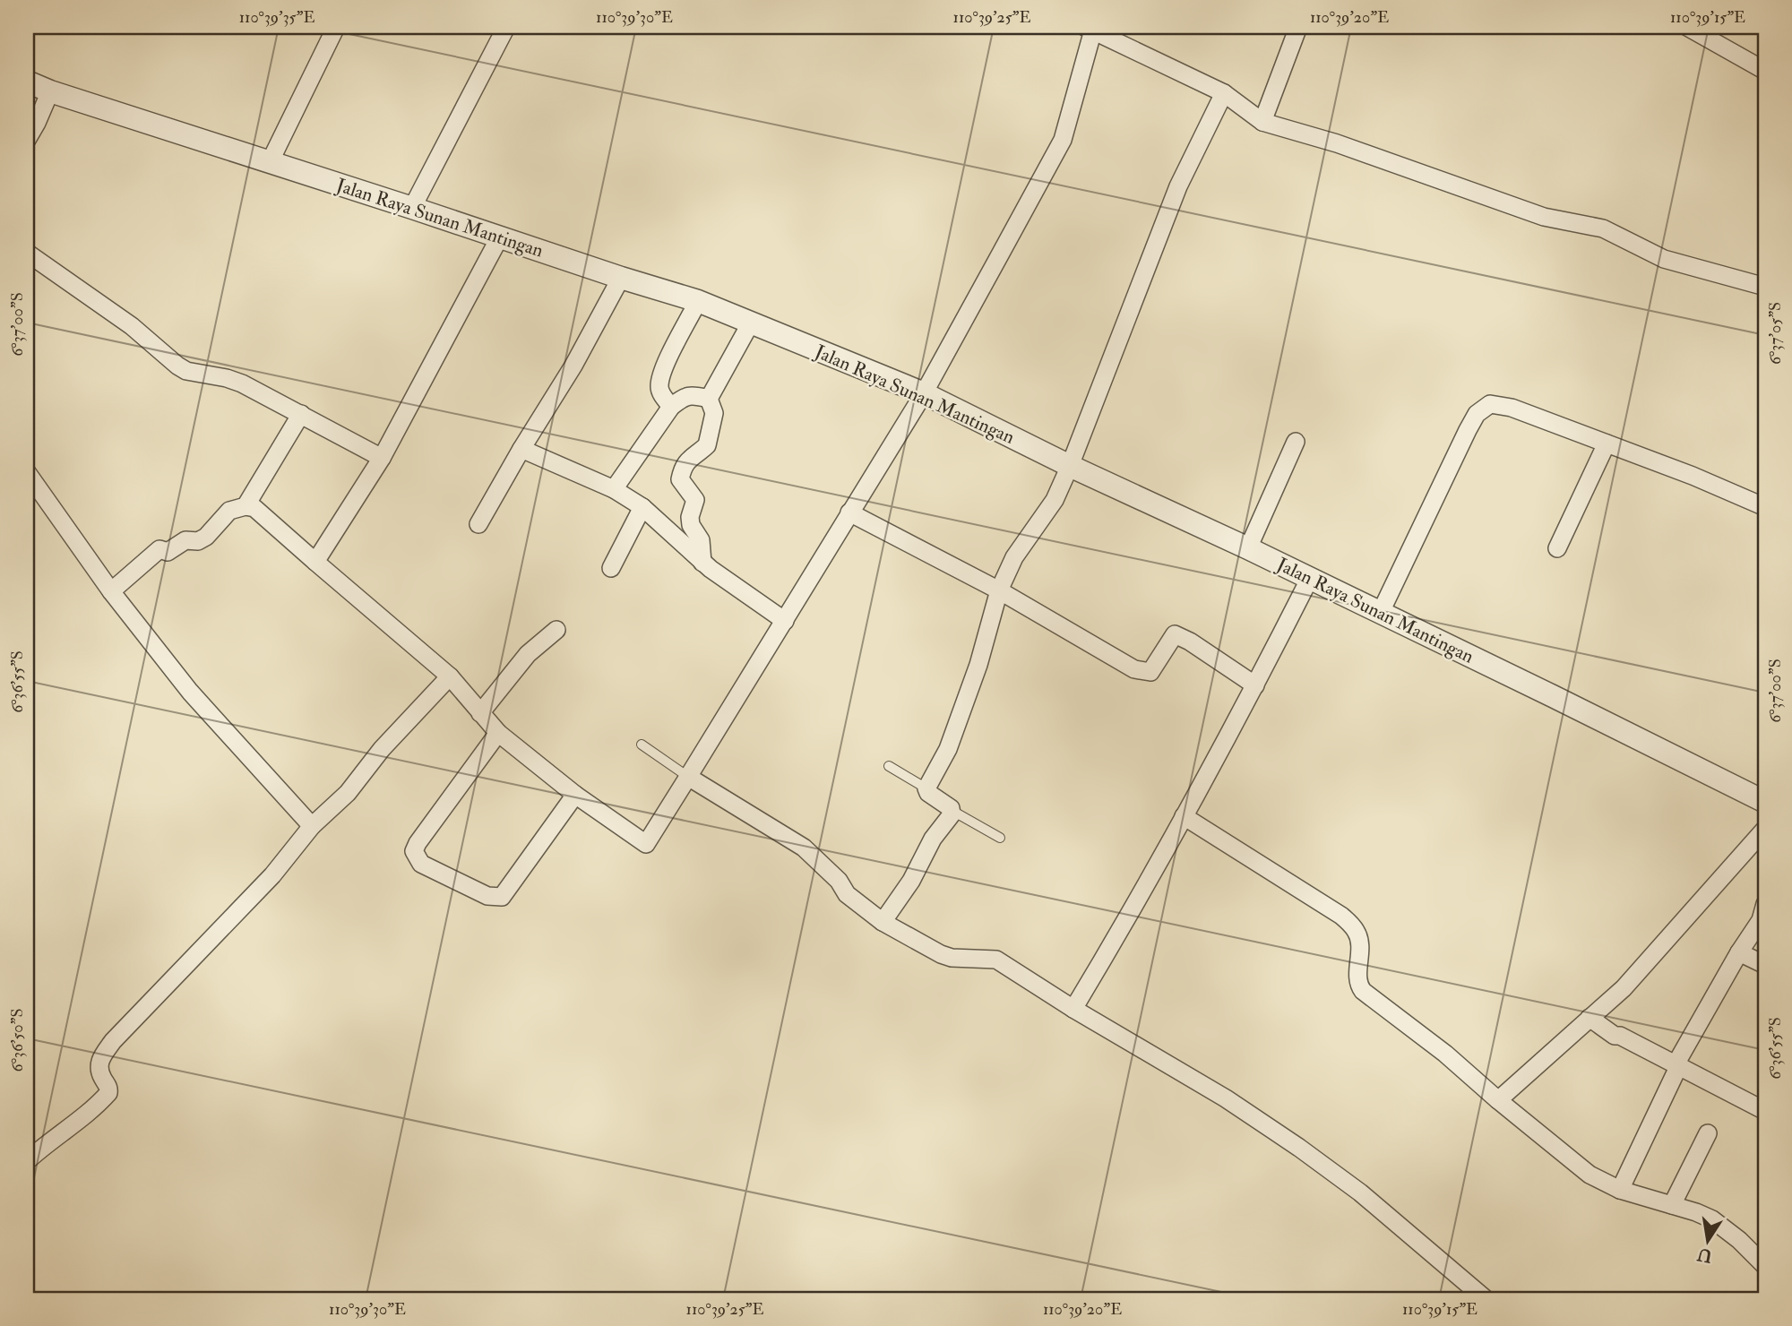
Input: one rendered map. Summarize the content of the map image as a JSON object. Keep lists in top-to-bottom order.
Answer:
{
  "streets": {
    "street": ["Jalan Raya Sunan Mantingan"]
  },
  "north": "bottom",
  "coordinates": [
    "110°39'35\"E",
    "110°39'30\"E",
    "110°39'25\"E",
    "110°39'20\"E",
    "110°39'15\"E",
    "6°37'00\"S",
    "6°37'05\"S",
    "6°36'55\"S",
    "6°36'50\"S"
  ]
}
